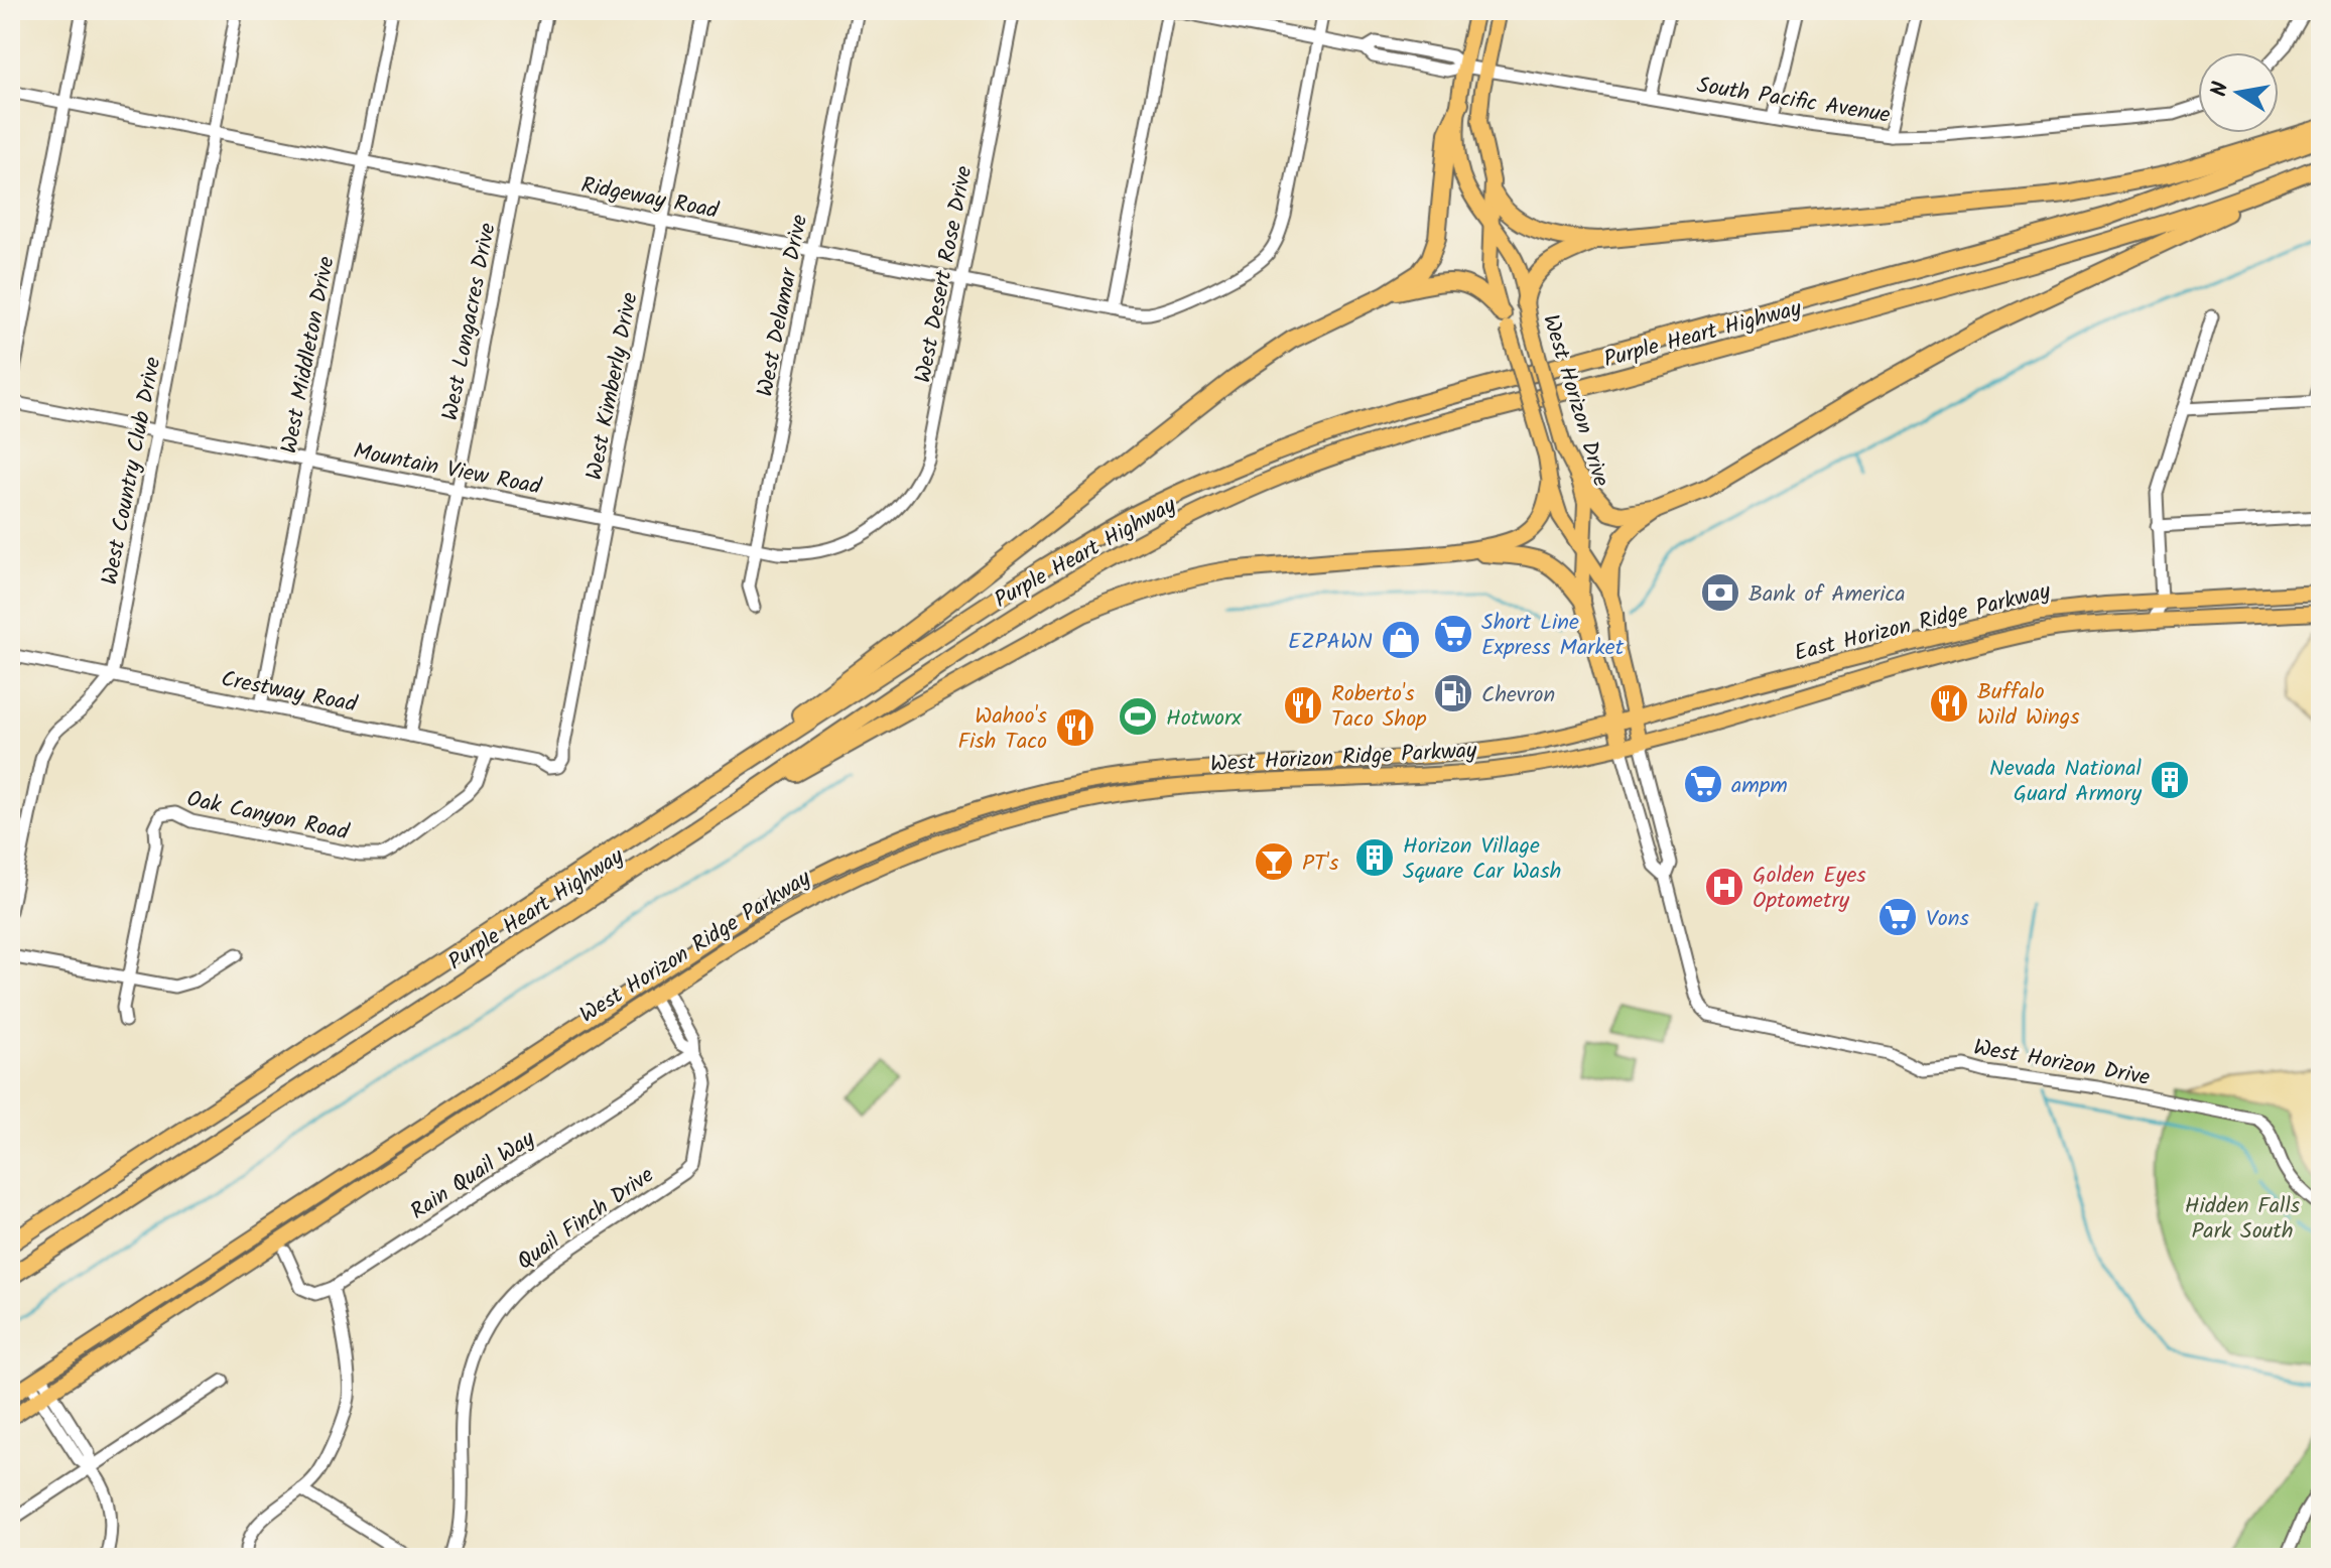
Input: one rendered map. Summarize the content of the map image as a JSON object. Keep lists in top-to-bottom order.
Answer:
{
  "streets": {
    "highway": ["Purple Heart Highway"],
    "main road": ["West Horizon Drive", "East Horizon Ridge Parkway", "West Horizon Ridge Parkway"],
    "street": [
      "South Pacific Avenue",
      "Ridgeway Road",
      "West Desert Rose Drive",
      "West Delamar Drive",
      "West Longacres Drive",
      "West Middleton Drive",
      "West Kimberly Drive",
      "Mountain View Road",
      "West Country Club Drive",
      "Crestway Road",
      "Oak Canyon Road",
      "Rain Quail Way",
      "Quail Finch Drive"
    ]
  },
  "crossings": [
    ["South Pacific Avenue", "Ridgeway Road"],
    ["South Pacific Avenue", "West Horizon Drive"],
    ["Ridgeway Road", "West Desert Rose Drive"],
    ["Ridgeway Road", "West Delamar Drive"],
    ["Ridgeway Road", "West Longacres Drive"],
    ["Ridgeway Road", "West Middleton Drive"],
    ["Ridgeway Road", "West Kimberly Drive"],
    ["Ridgeway Road", "West Country Club Drive"],
    ["West Desert Rose Drive", "Mountain View Road"],
    ["West Delamar Drive", "Mountain View Road"],
    ["West Longacres Drive", "Mountain View Road"],
    ["West Longacres Drive", "Crestway Road"],
    ["West Middleton Drive", "Mountain View Road"],
    ["West Middleton Drive", "Crestway Road"],
    ["West Kimberly Drive", "Mountain View Road"],
    ["West Kimberly Drive", "Crestway Road"],
    ["West Horizon Drive", "East Horizon Ridge Parkway"],
    ["West Horizon Drive", "West Horizon Ridge Parkway"],
    ["Mountain View Road", "West Country Club Drive"],
    ["West Country Club Drive", "Crestway Road"],
    ["East Horizon Ridge Parkway", "West Horizon Ridge Parkway"],
    ["Crestway Road", "Oak Canyon Road"],
    ["West Horizon Ridge Parkway", "Quail Finch Drive"],
    ["Rain Quail Way", "Quail Finch Drive"]
  ],
  "parks": ["Hidden Falls Park South"],
  "places": {
    "bank": ["Bank of America"],
    "supermarket": ["Short Line Express Market", "ampm", "Vons"],
    "shop": ["EZPAWN"],
    "fuel station": ["Chevron"],
    "restaurant": ["Buffalo Wild Wings", "Roberto's Taco Shop", "Wahoo's Fish Taco"],
    "sports": ["Hotworx"],
    "building": ["Nevada National Guard Armory", "Horizon Village Square Car Wash"],
    "bar": ["PT's"],
    "hospital": ["Golden Eyes Optometry"]
  },
  "north": "left"
}
